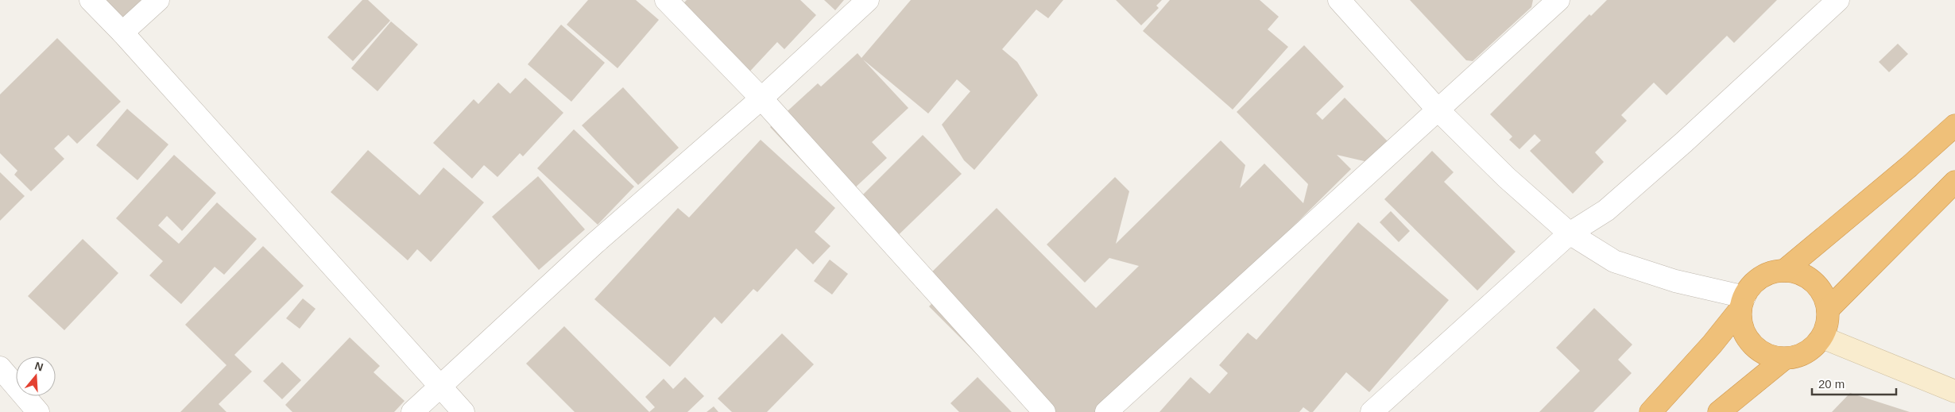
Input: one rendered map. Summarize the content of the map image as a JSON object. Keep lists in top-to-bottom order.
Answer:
{
  "scale_bar": "20 m",
  "north": "top"
}
